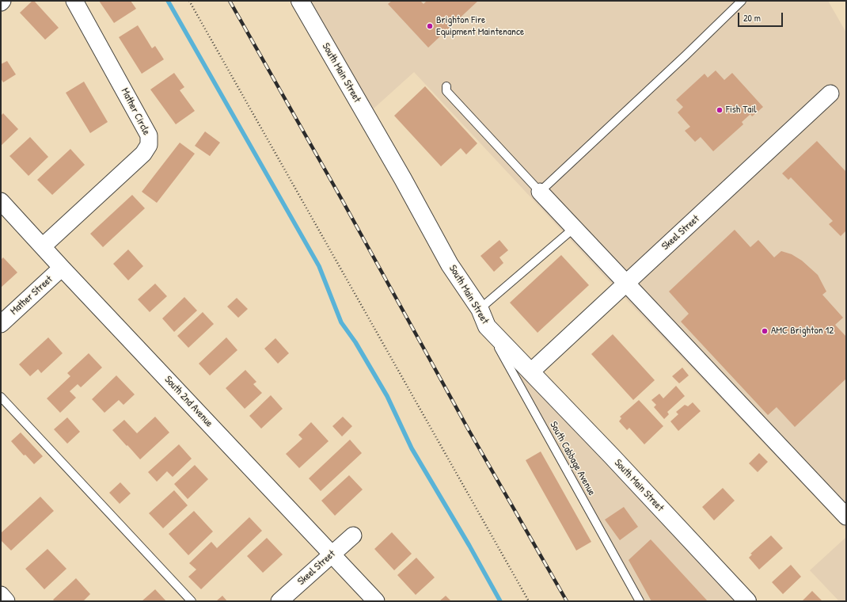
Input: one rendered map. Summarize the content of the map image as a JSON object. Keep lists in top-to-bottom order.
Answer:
{
  "streets": {
    "street": [
      "South Main Street",
      "Mather Circle",
      "Skeel Street",
      "Mather Street",
      "South 2nd Avenue"
    ],
    "lane": ["South Cabbage Avenue"]
  },
  "crossings": [
    ["South Main Street", "Skeel Street"],
    ["South Main Street", "South Cabbage Avenue"],
    ["Mather Circle", "South 2nd Avenue"],
    ["Skeel Street", "South 2nd Avenue"],
    ["Mather Street", "South 2nd Avenue"]
  ],
  "places": ["Brighton Fire Equipment Maintenance", "Fish Tail", "AMC Brighton 12"],
  "scale_bar": "20 m"
}
